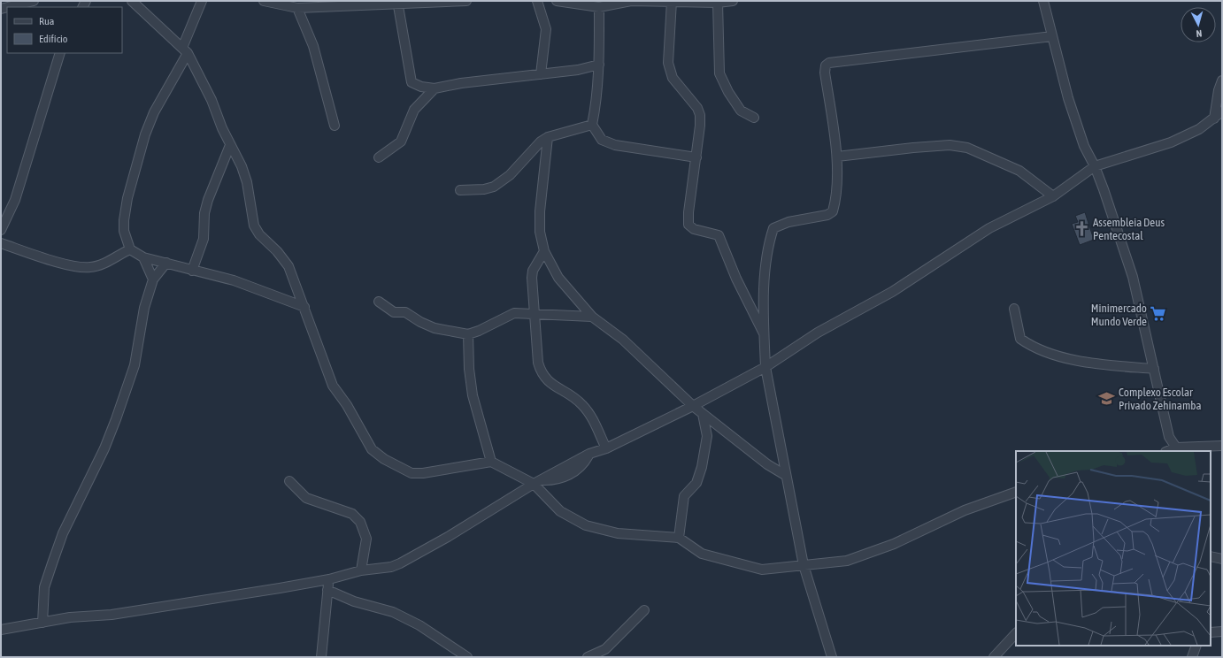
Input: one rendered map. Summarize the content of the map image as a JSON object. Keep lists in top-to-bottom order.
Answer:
{
  "places": {
    "church": ["Assembleia Deus Pentecostal"],
    "supermarket": ["Minimercado Mundo Verde"],
    "school or university": ["Complexo Escolar Privado Zehinamba"]
  },
  "legend": ["Rua", "Edifício"],
  "north": "bottom"
}
